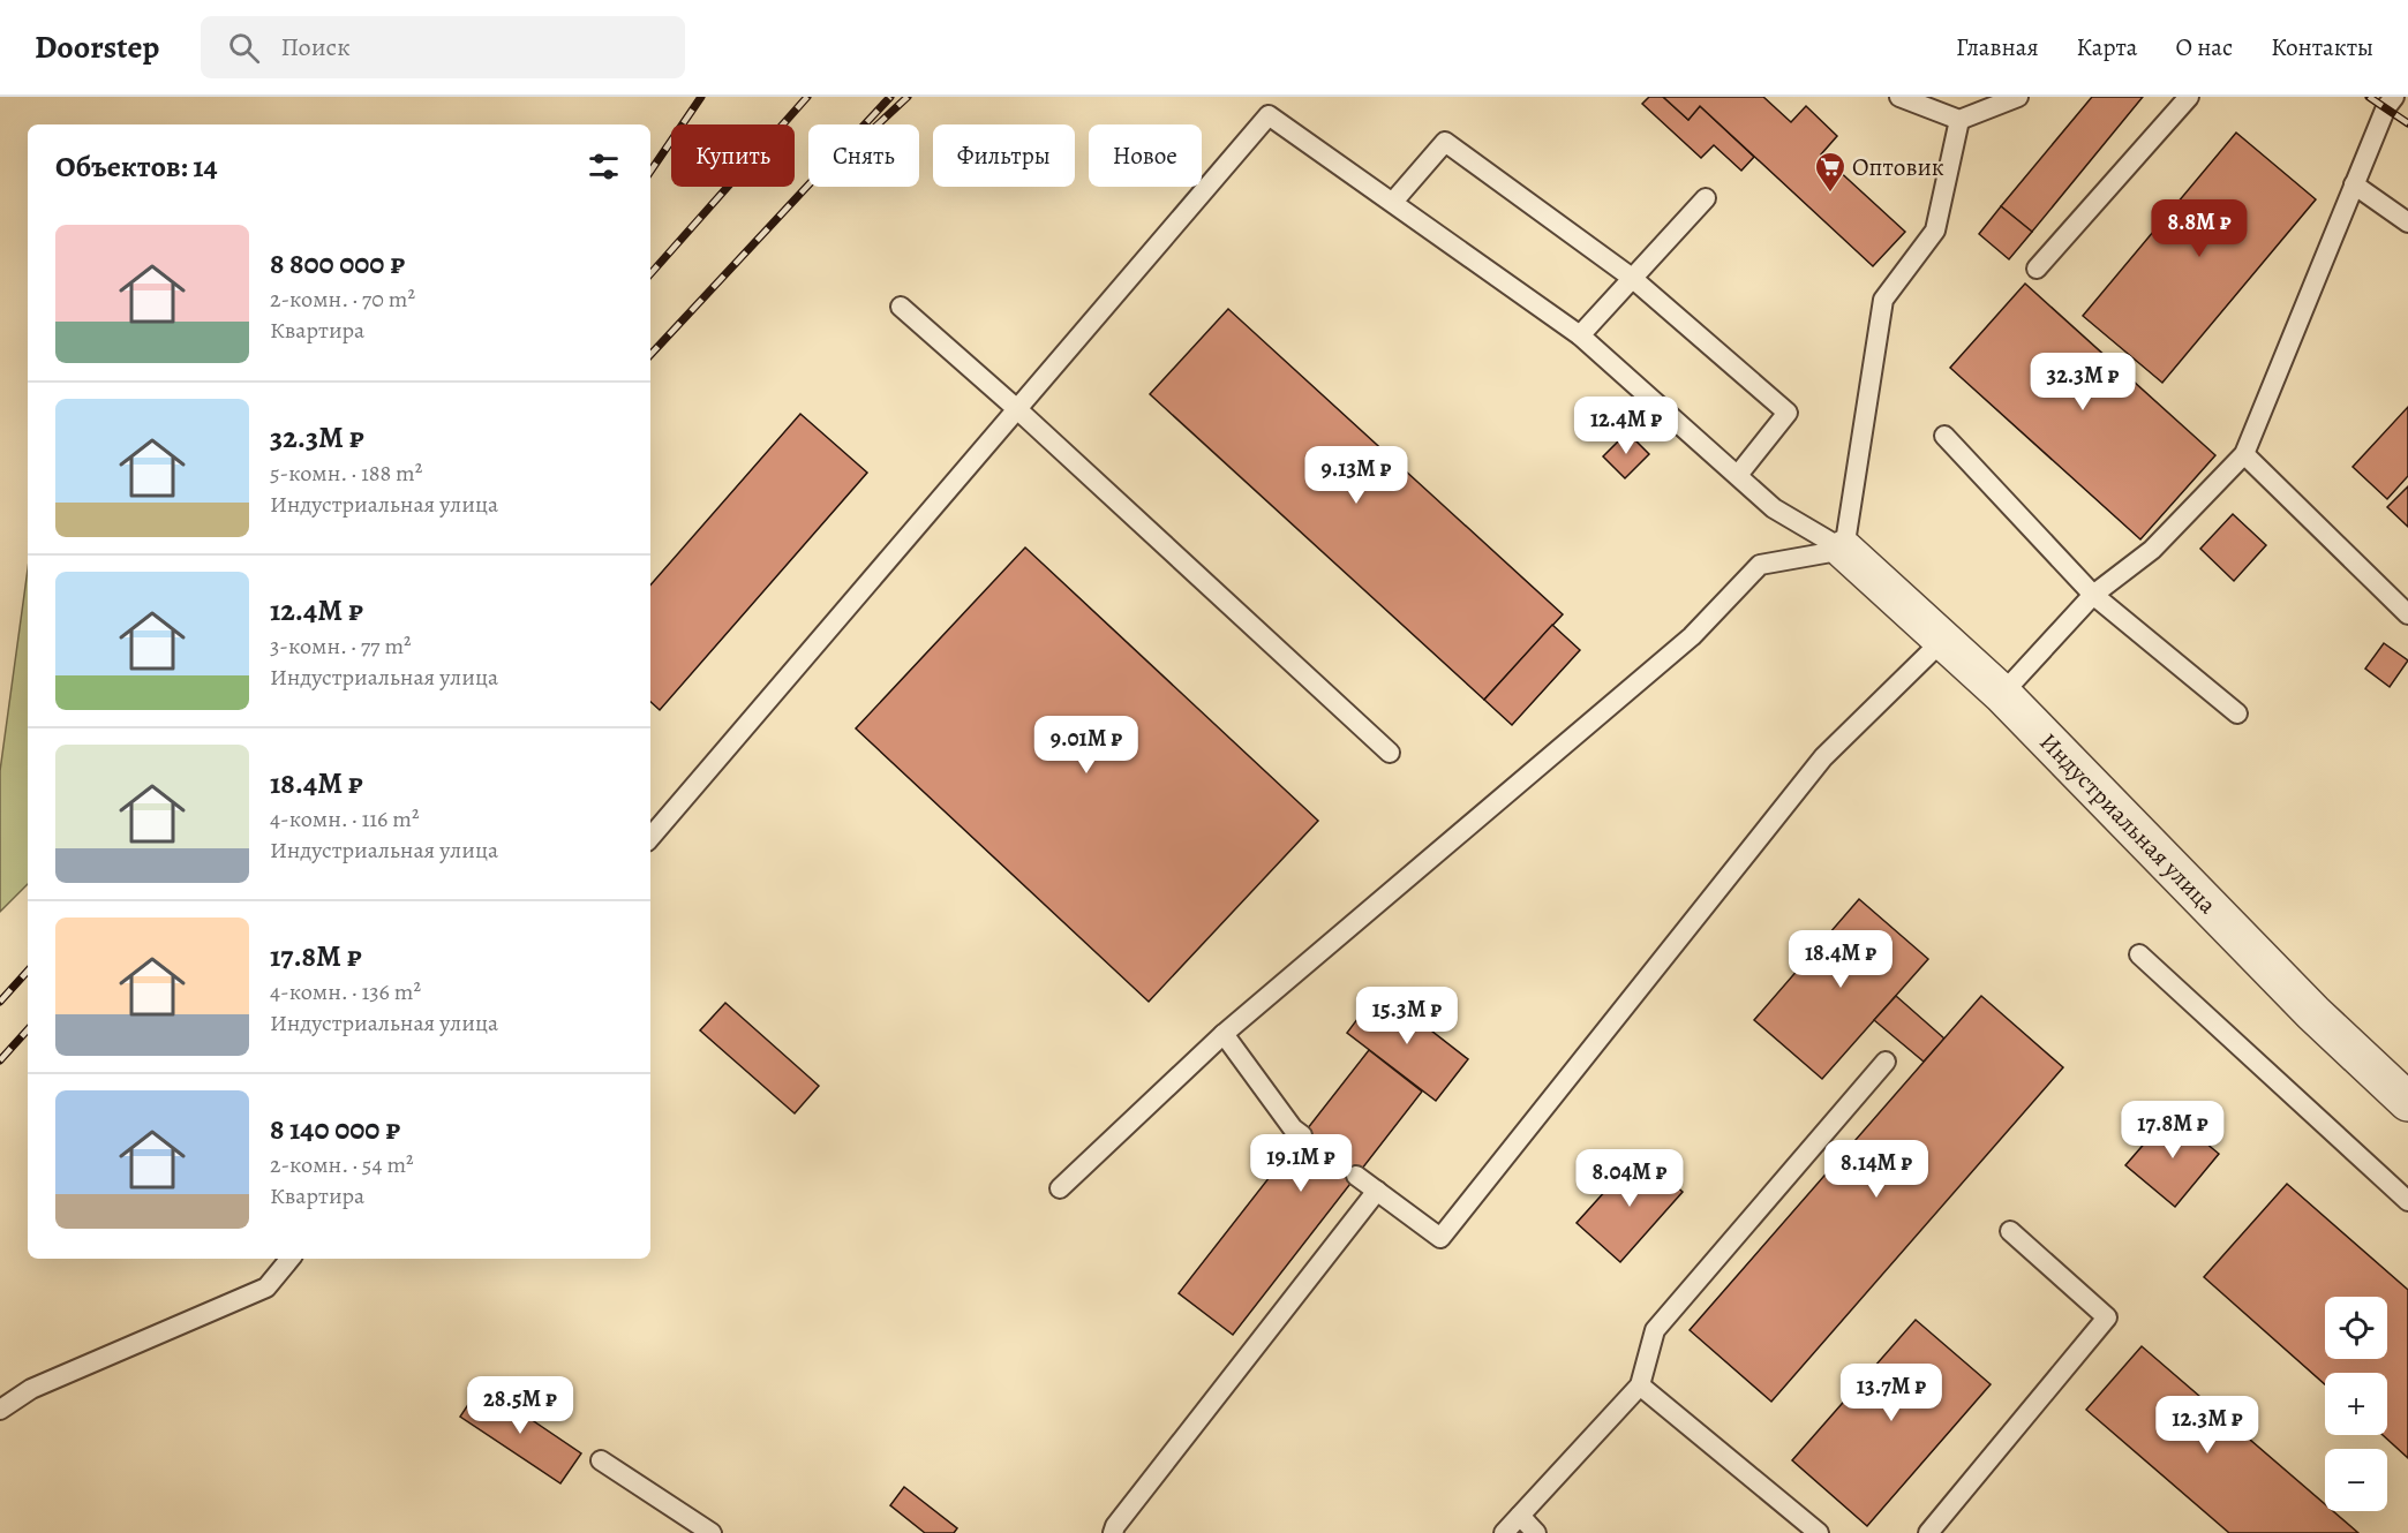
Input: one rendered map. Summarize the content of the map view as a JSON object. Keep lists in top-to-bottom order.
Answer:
{
  "streets": {
    "street": ["Индустриальная улица"]
  },
  "places": {
    "supermarket": ["Оптовик"]
  },
  "page": {
    "header": "Doorstep",
    "search": "Поиск",
    "nav": [
      "Главная",
      "Карта",
      "О нас",
      "Контакты"
    ],
    "chip": [
      "Купить",
      "Снять",
      "Фильтры",
      "Новое"
    ],
    "heading": "Объектов: 14",
    "price": [
      "8.8M ₽",
      "32.3M ₽",
      "12.4M ₽",
      "9.13M ₽",
      "9.01M ₽",
      "18.4M ₽",
      "15.3M ₽",
      "17.8M ₽",
      "19.1M ₽",
      "8.14M ₽",
      "8.04M ₽",
      "13.7M ₽",
      "28.5M ₽",
      "12.3M ₽"
    ],
    "list": [
      {
        "name": "8 800 000 ₽",
        "note": "2-комн. · 70 m² · Квартира"
      },
      {
        "name": "32.3M ₽",
        "note": "5-комн. · 188 m² · Индустриальная улица"
      },
      {
        "name": "12.4M ₽",
        "note": "3-комн. · 77 m² · Индустриальная улица"
      },
      {
        "name": "18.4M ₽",
        "note": "4-комн. · 116 m² · Индустриальная улица"
      },
      {
        "name": "17.8M ₽",
        "note": "4-комн. · 136 m² · Индустриальная улица"
      },
      {
        "name": "8 140 000 ₽",
        "note": "2-комн. · 54 m² · Квартира"
      }
    ],
    "map_buttons": ["+", "−"]
  }
}
